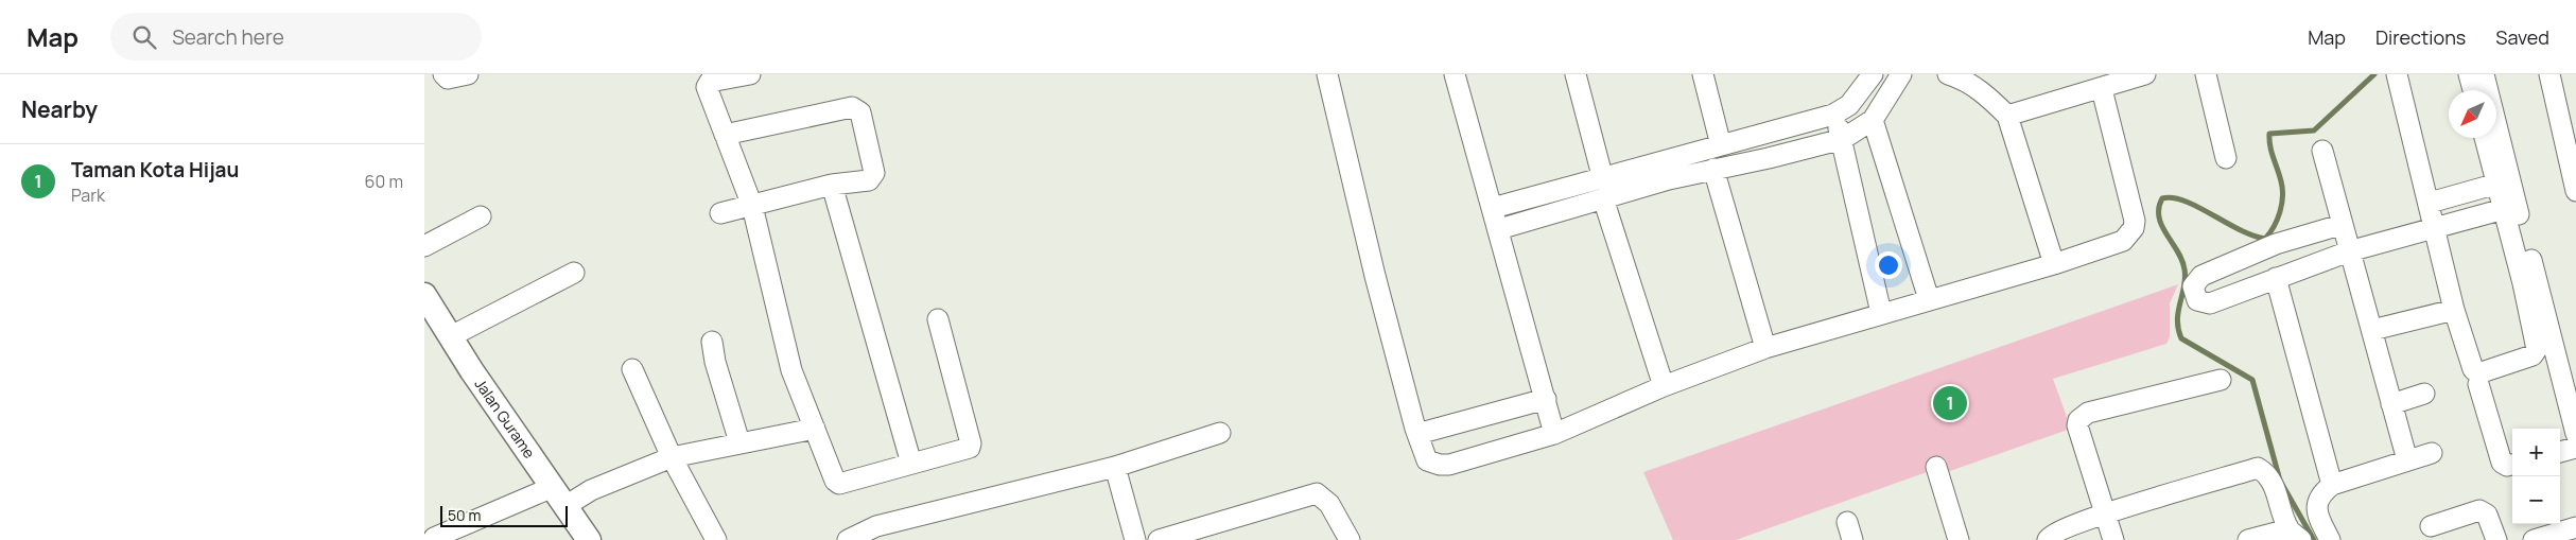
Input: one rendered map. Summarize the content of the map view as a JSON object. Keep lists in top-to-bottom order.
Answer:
{
  "streets": {
    "street": ["Jalan Gurame"]
  },
  "scale_bar": "50 m",
  "north": "bottom left",
  "page": {
    "header": "Map",
    "search": "Search here",
    "nav": ["Map", "Directions", "Saved"],
    "heading": "Nearby",
    "list": [
      {
        "mark": "1",
        "name": "Taman Kota Hijau",
        "note": "Park",
        "value": "60 m"
      }
    ],
    "pins": "1",
    "map_buttons": ["+", "−"],
    "scale": "50 m"
  }
}
